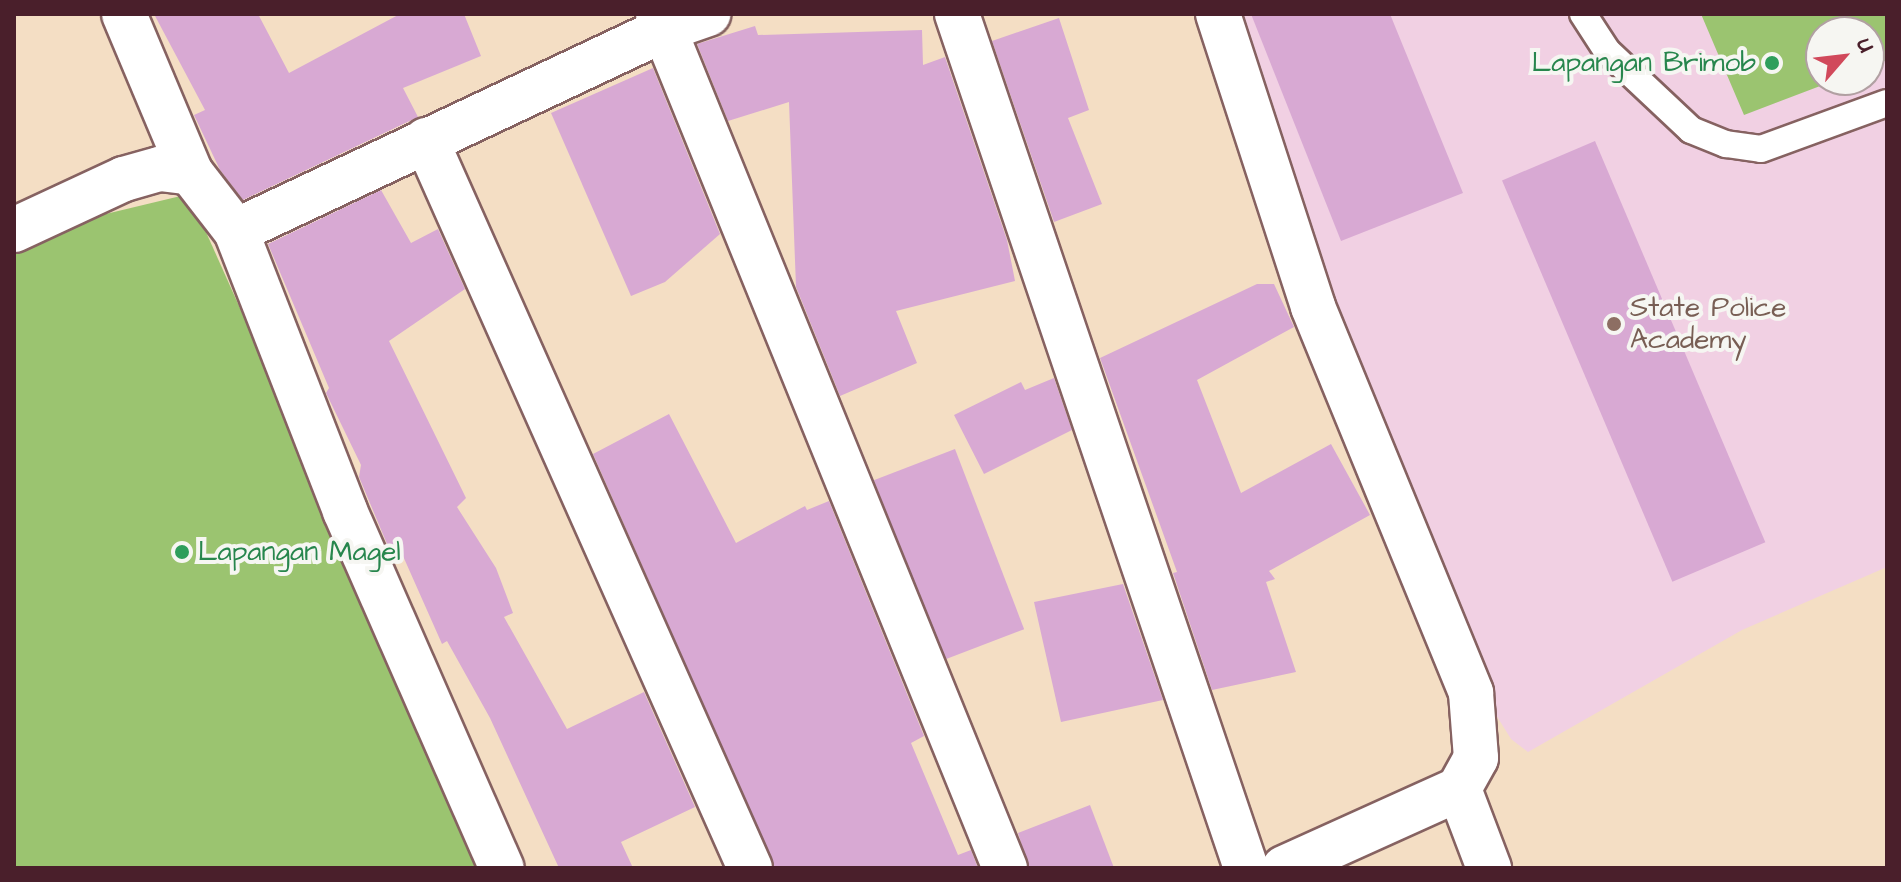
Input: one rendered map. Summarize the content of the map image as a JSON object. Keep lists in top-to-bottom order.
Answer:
{
  "places": ["Lapangan Brimob", "State Police Academy", "Lapangan Magel"],
  "north": "top right"
}
